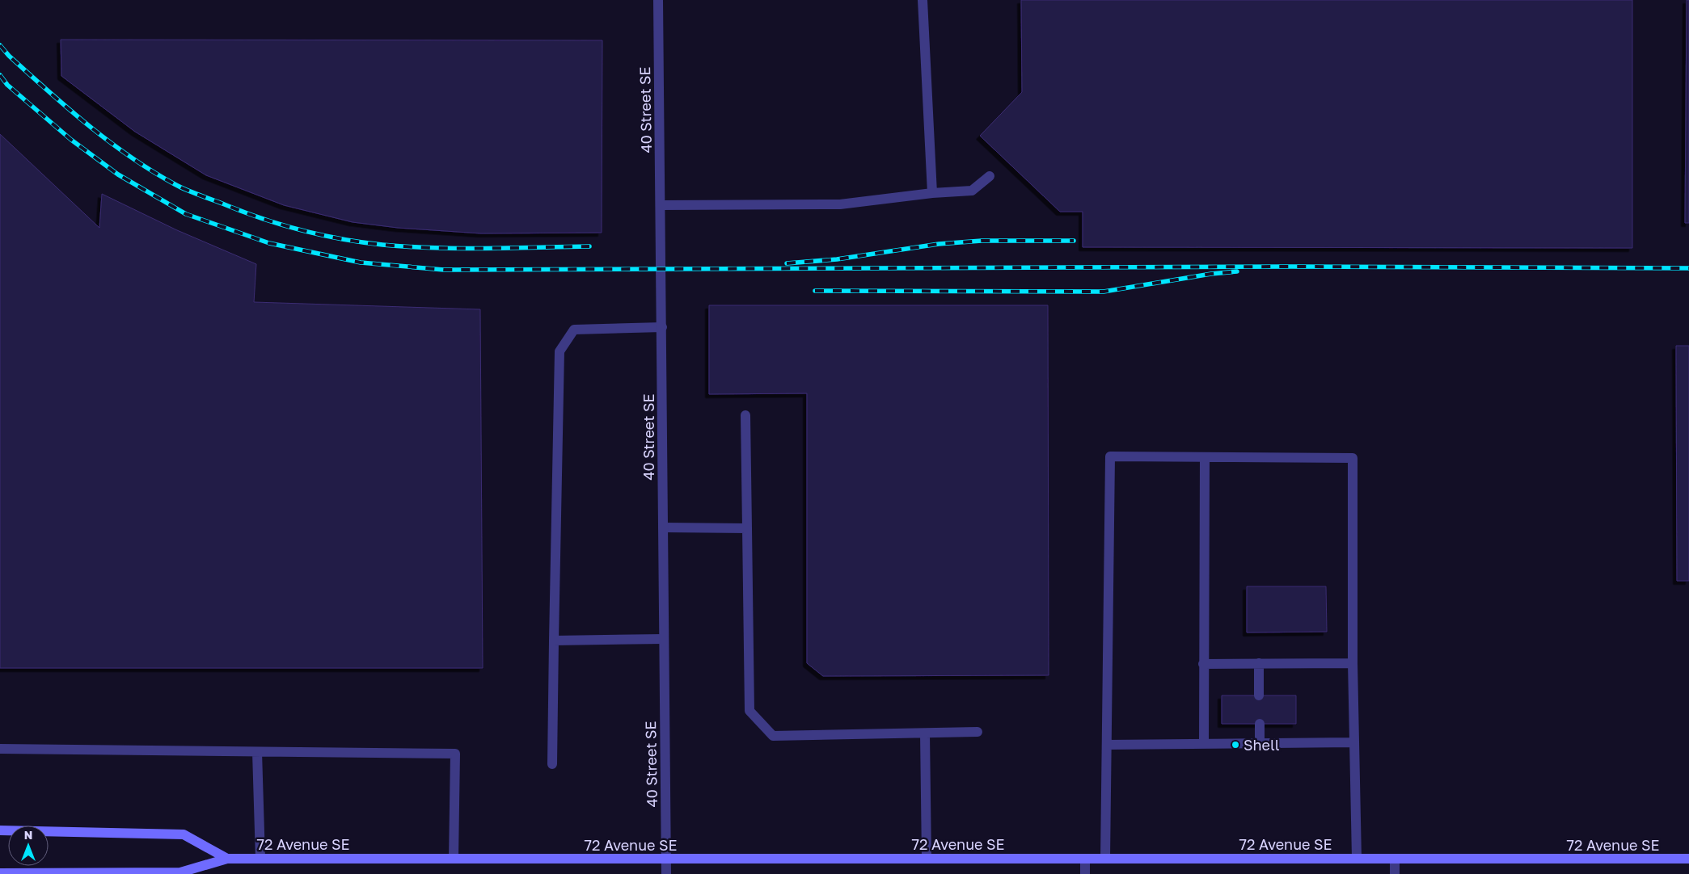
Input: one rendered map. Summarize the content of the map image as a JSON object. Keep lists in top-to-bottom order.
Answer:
{
  "streets": {
    "street": ["40 Street SE", "72 Avenue SE"]
  },
  "crossings": [
    ["40 Street SE", "72 Avenue SE"]
  ],
  "places": ["Shell"],
  "north": "top"
}
